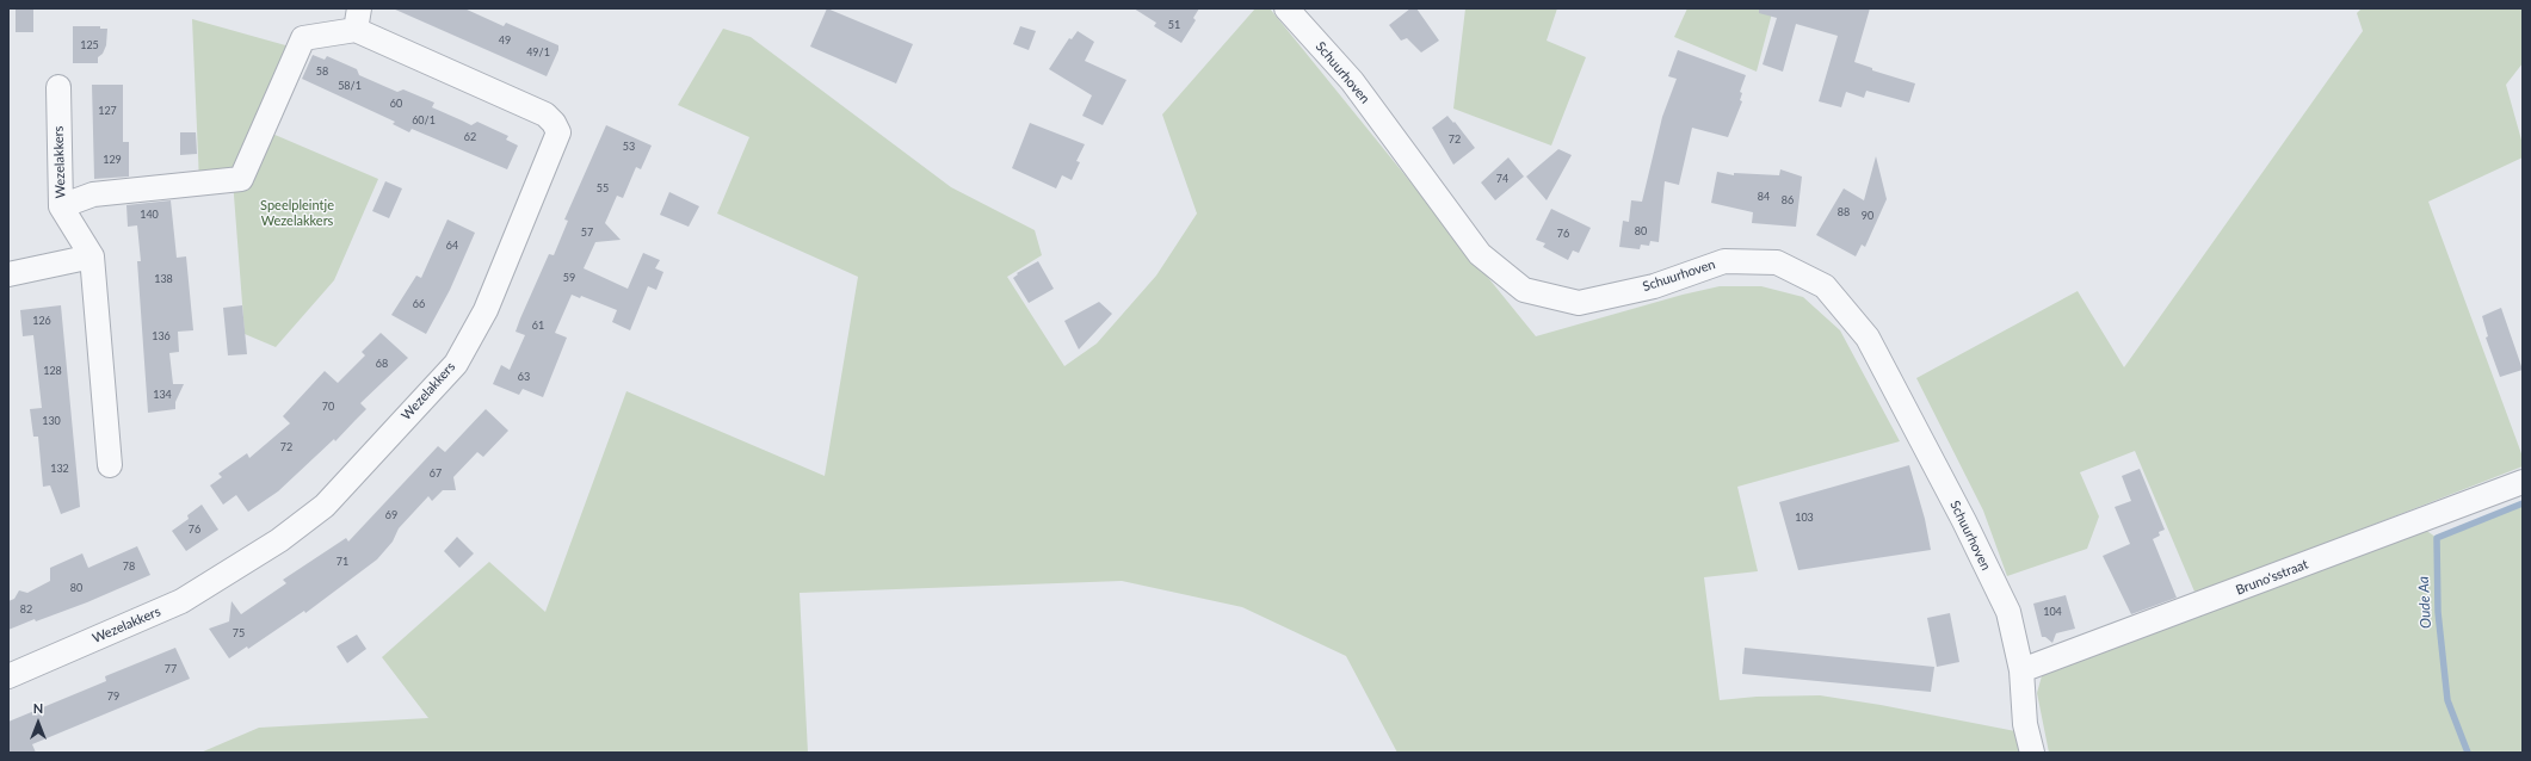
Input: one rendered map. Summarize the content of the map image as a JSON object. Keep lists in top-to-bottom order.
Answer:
{
  "streets": {
    "street": ["Schuurhoven", "Wezelakkers", "Bruno'sstraat"]
  },
  "crossings": [
    ["Schuurhoven", "Bruno'sstraat"]
  ],
  "water": ["Oude Aa"],
  "parks": ["Speelpleintje Wezelakkers"],
  "house_numbers": [
    "51",
    "49",
    "125",
    "49/1",
    "58",
    "58/1",
    "60",
    "127",
    "60/1",
    "62",
    "72",
    "53",
    "129",
    "74",
    "55",
    "84",
    "86",
    "88",
    "140",
    "90",
    "80",
    "57",
    "76",
    "64",
    "59",
    "138",
    "66",
    "126",
    "61",
    "136",
    "68",
    "128",
    "63",
    "134",
    "70",
    "130",
    "72",
    "132",
    "67",
    "69",
    "103",
    "76",
    "71",
    "78",
    "80",
    "82",
    "104",
    "75",
    "77",
    "79"
  ],
  "north": "top"
}
